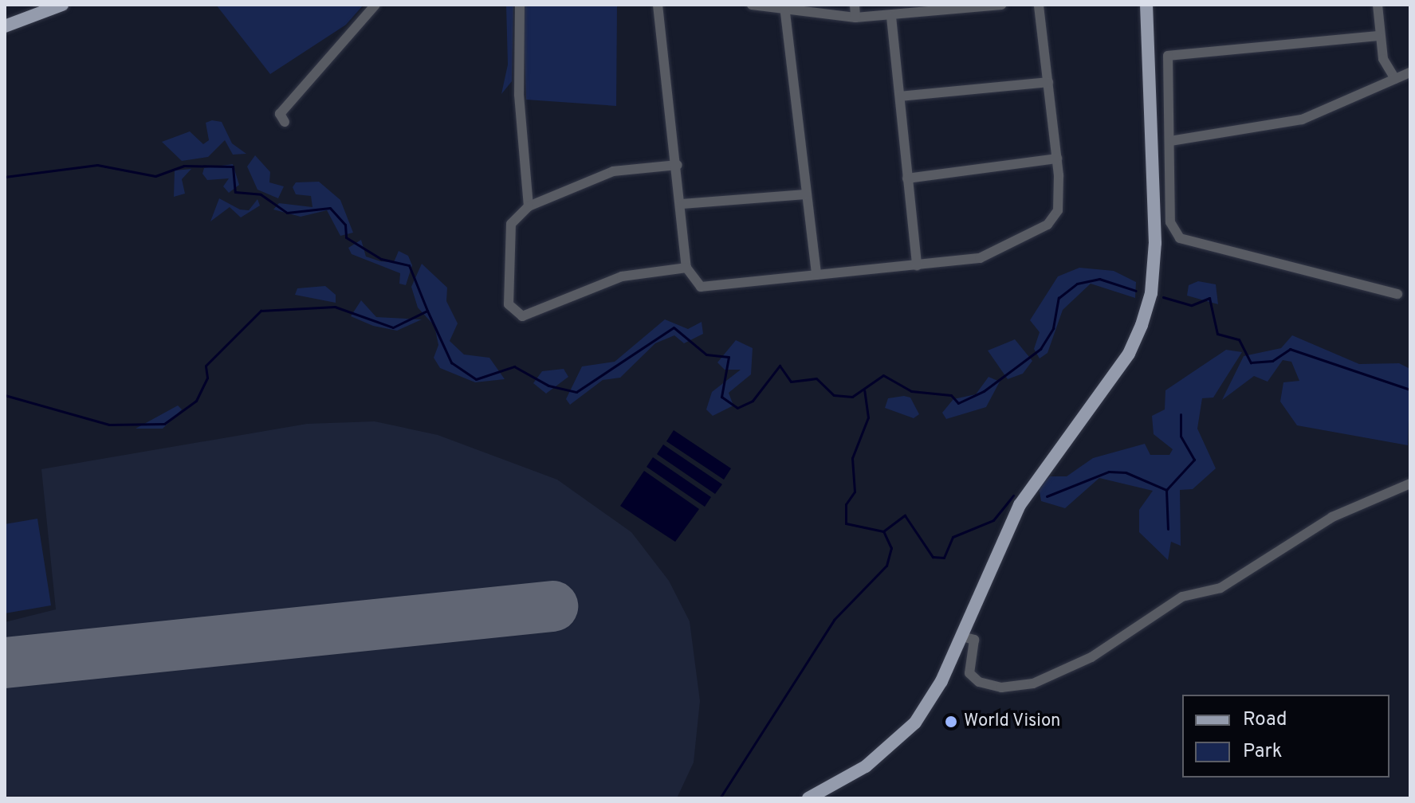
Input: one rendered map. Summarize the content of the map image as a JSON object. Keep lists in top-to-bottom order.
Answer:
{
  "places": ["World Vision"],
  "legend": ["Road", "Park"]
}
